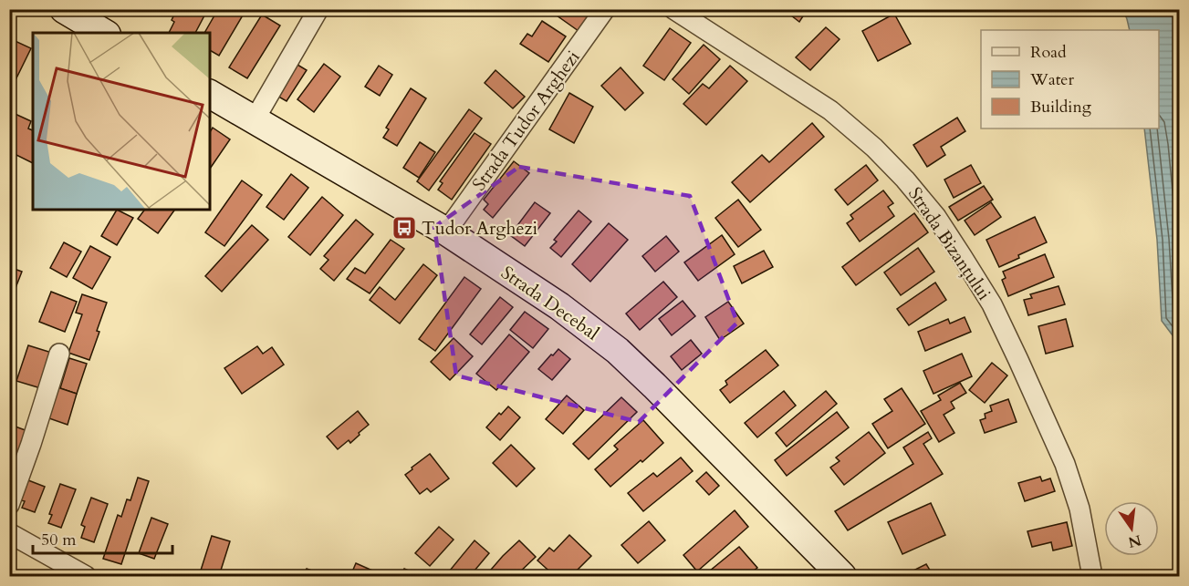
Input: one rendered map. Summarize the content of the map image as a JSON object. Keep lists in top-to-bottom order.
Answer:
{
  "streets": {
    "main road": ["Strada Decebal"],
    "street": ["Strada Tudor Arghezi", "Strada Bizanțului"]
  },
  "crossings": [
    ["Strada Tudor Arghezi", "Strada Decebal"]
  ],
  "places": {
    "bus stop": ["Tudor Arghezi"]
  },
  "legend": ["Road", "Water", "Building"],
  "scale_bar": "50 m",
  "north": "bottom"
}
